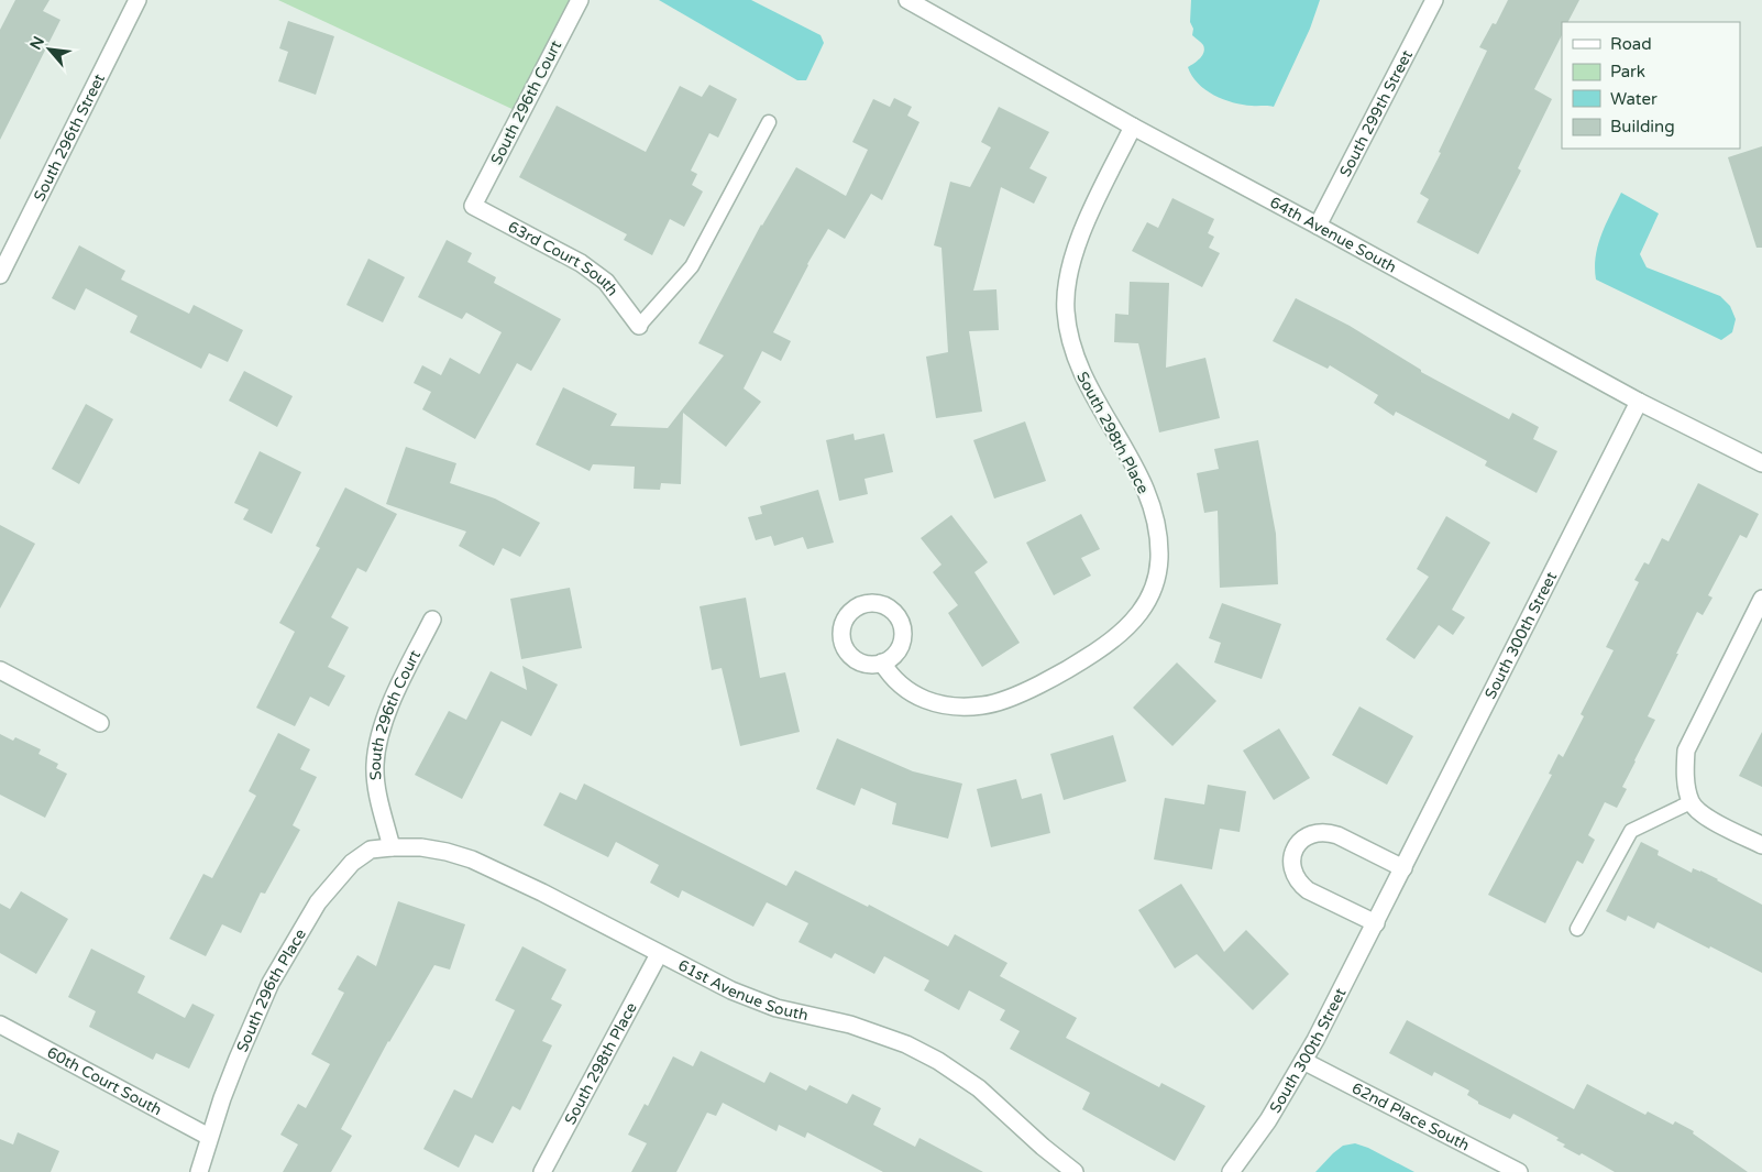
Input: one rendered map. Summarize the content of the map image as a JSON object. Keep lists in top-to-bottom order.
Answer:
{
  "streets": {
    "street": [
      "South 296th Court",
      "South 299th Street",
      "South 296th Street",
      "64th Avenue South",
      "63rd Court South",
      "South 298th Place",
      "South 300th Street",
      "61st Avenue South",
      "South 296th Place",
      "60th Court South",
      "62nd Place South"
    ]
  },
  "crossings": [
    ["South 296th Court", "63rd Court South"],
    ["South 296th Court", "61st Avenue South"],
    ["South 296th Court", "South 296th Place"],
    ["South 299th Street", "64th Avenue South"],
    ["64th Avenue South", "South 298th Place"],
    ["64th Avenue South", "South 300th Street"],
    ["South 298th Place", "61st Avenue South"],
    ["South 300th Street", "62nd Place South"],
    ["61st Avenue South", "South 296th Place"],
    ["South 296th Place", "60th Court South"]
  ],
  "legend": [
    "Road",
    "Park",
    "Water",
    "Building"
  ],
  "north": "top left"
}
